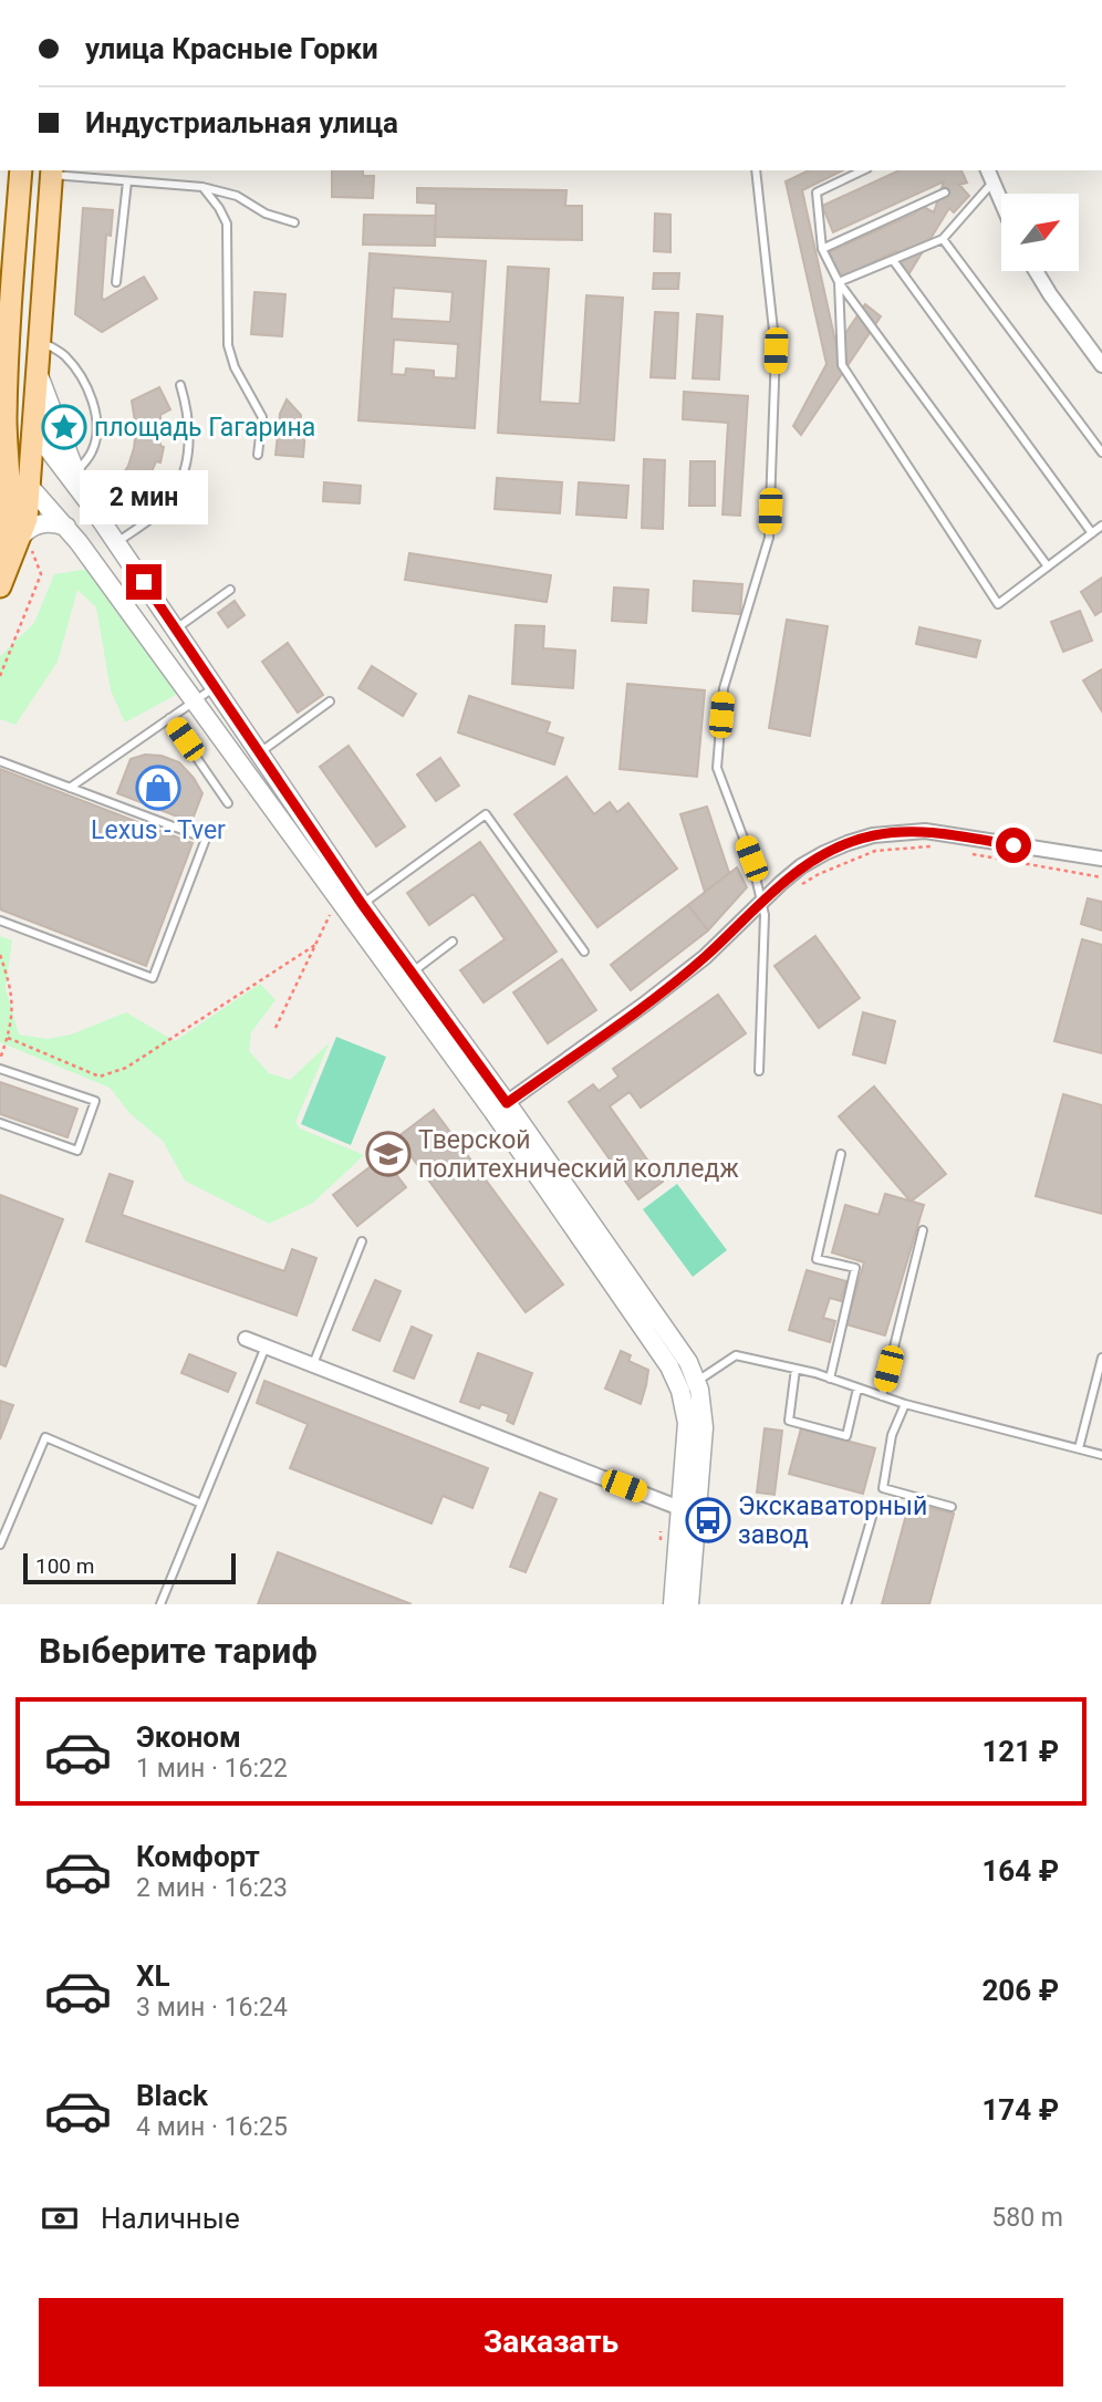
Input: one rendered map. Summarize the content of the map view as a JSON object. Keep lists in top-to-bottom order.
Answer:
{
  "places": {
    "place": ["площадь Гагарина"],
    "shop": ["Lexus - Tver"],
    "school or university": ["Тверской политехнический колледж"],
    "bus stop": ["Экскаваторный завод"]
  },
  "scale_bar": "100 m",
  "north": "top right",
  "page": {
    "banner": ["улица Красные Горки", "Индустриальная улица"],
    "bubble": "2 мин",
    "scale": "100 m",
    "heading": "Выберите тариф",
    "list": [
      {
        "name": "Эконом",
        "note": "1 мин · 16:22",
        "value": "121 ₽"
      },
      {
        "name": "Комфорт",
        "note": "2 мин · 16:23",
        "value": "164 ₽"
      },
      {
        "name": "XL",
        "note": "3 мин · 16:24",
        "value": "206 ₽"
      },
      {
        "name": "Black",
        "note": "4 мин · 16:25",
        "value": "174 ₽"
      }
    ],
    "pay": ["Наличные", "580 m"],
    "buttons": "Заказать"
  }
}
